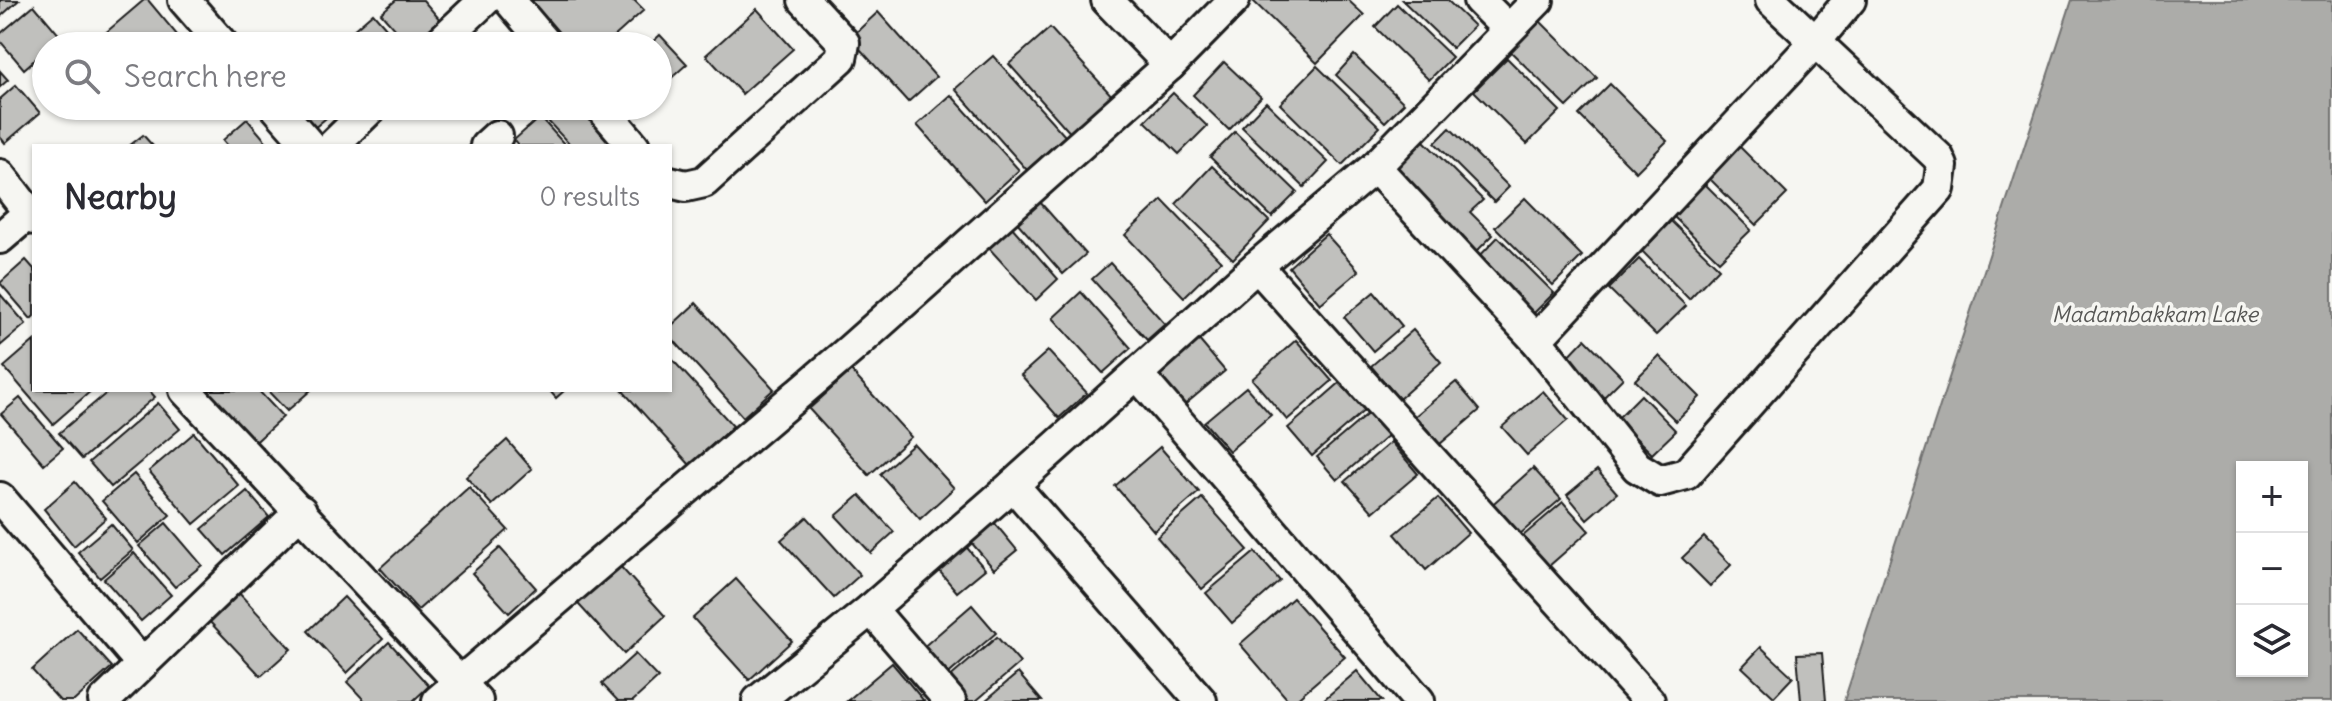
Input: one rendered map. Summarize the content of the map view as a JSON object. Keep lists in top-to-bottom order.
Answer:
{
  "water": ["Madambakkam Lake"],
  "page": {
    "search": "Search here",
    "heading": ["Nearby", "0 results"],
    "map_buttons": ["+", "−"]
  }
}
